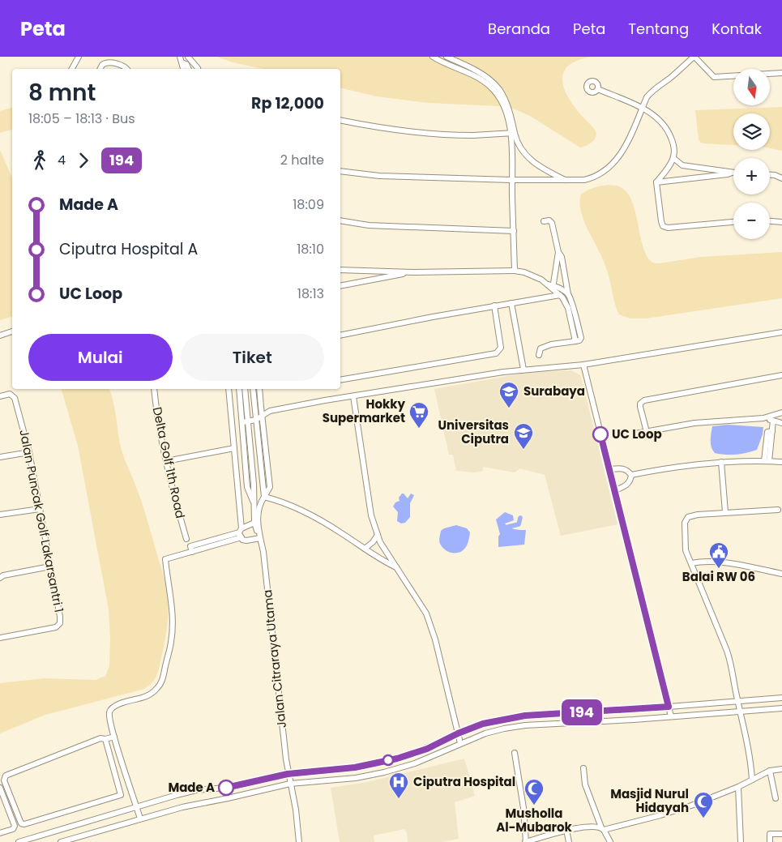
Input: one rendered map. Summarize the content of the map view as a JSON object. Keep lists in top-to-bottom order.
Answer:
{
  "streets": {
    "street": ["Delta Golf 1th Road", "Jalan Puncak Golf Lakarsantri 1", "Jalan Citraraya Utama"]
  },
  "places": {
    "school or university": ["Surabaya", "Universitas Ciputra"],
    "supermarket": ["Hokky Supermarket"],
    "other": ["UC Loop", "Made A"],
    "public building": ["Balai RW 06"],
    "hospital": ["Ciputra Hospital"],
    "mosque": ["Musholla Al-Mubarok", "Masjid Nurul Hidayah"]
  },
  "lines": ["bus line 194"],
  "north": "bottom",
  "page": {
    "header": "Peta",
    "nav": [
      "Beranda",
      "Peta",
      "Tentang",
      "Kontak"
    ],
    "on_map": "194",
    "map_buttons": ["+", "−"],
    "heading": ["8 mnt", "18:05 – 18:13 · Bus", "Rp 12,000"],
    "legs": ["4", "194", "2 halte"],
    "list": [
      {
        "name": "Made A",
        "value": "18:09"
      },
      {
        "name": "Ciputra Hospital A",
        "value": "18:10"
      },
      {
        "name": "UC Loop",
        "value": "18:13"
      }
    ],
    "buttons": ["Mulai", "Tiket"]
  }
}
